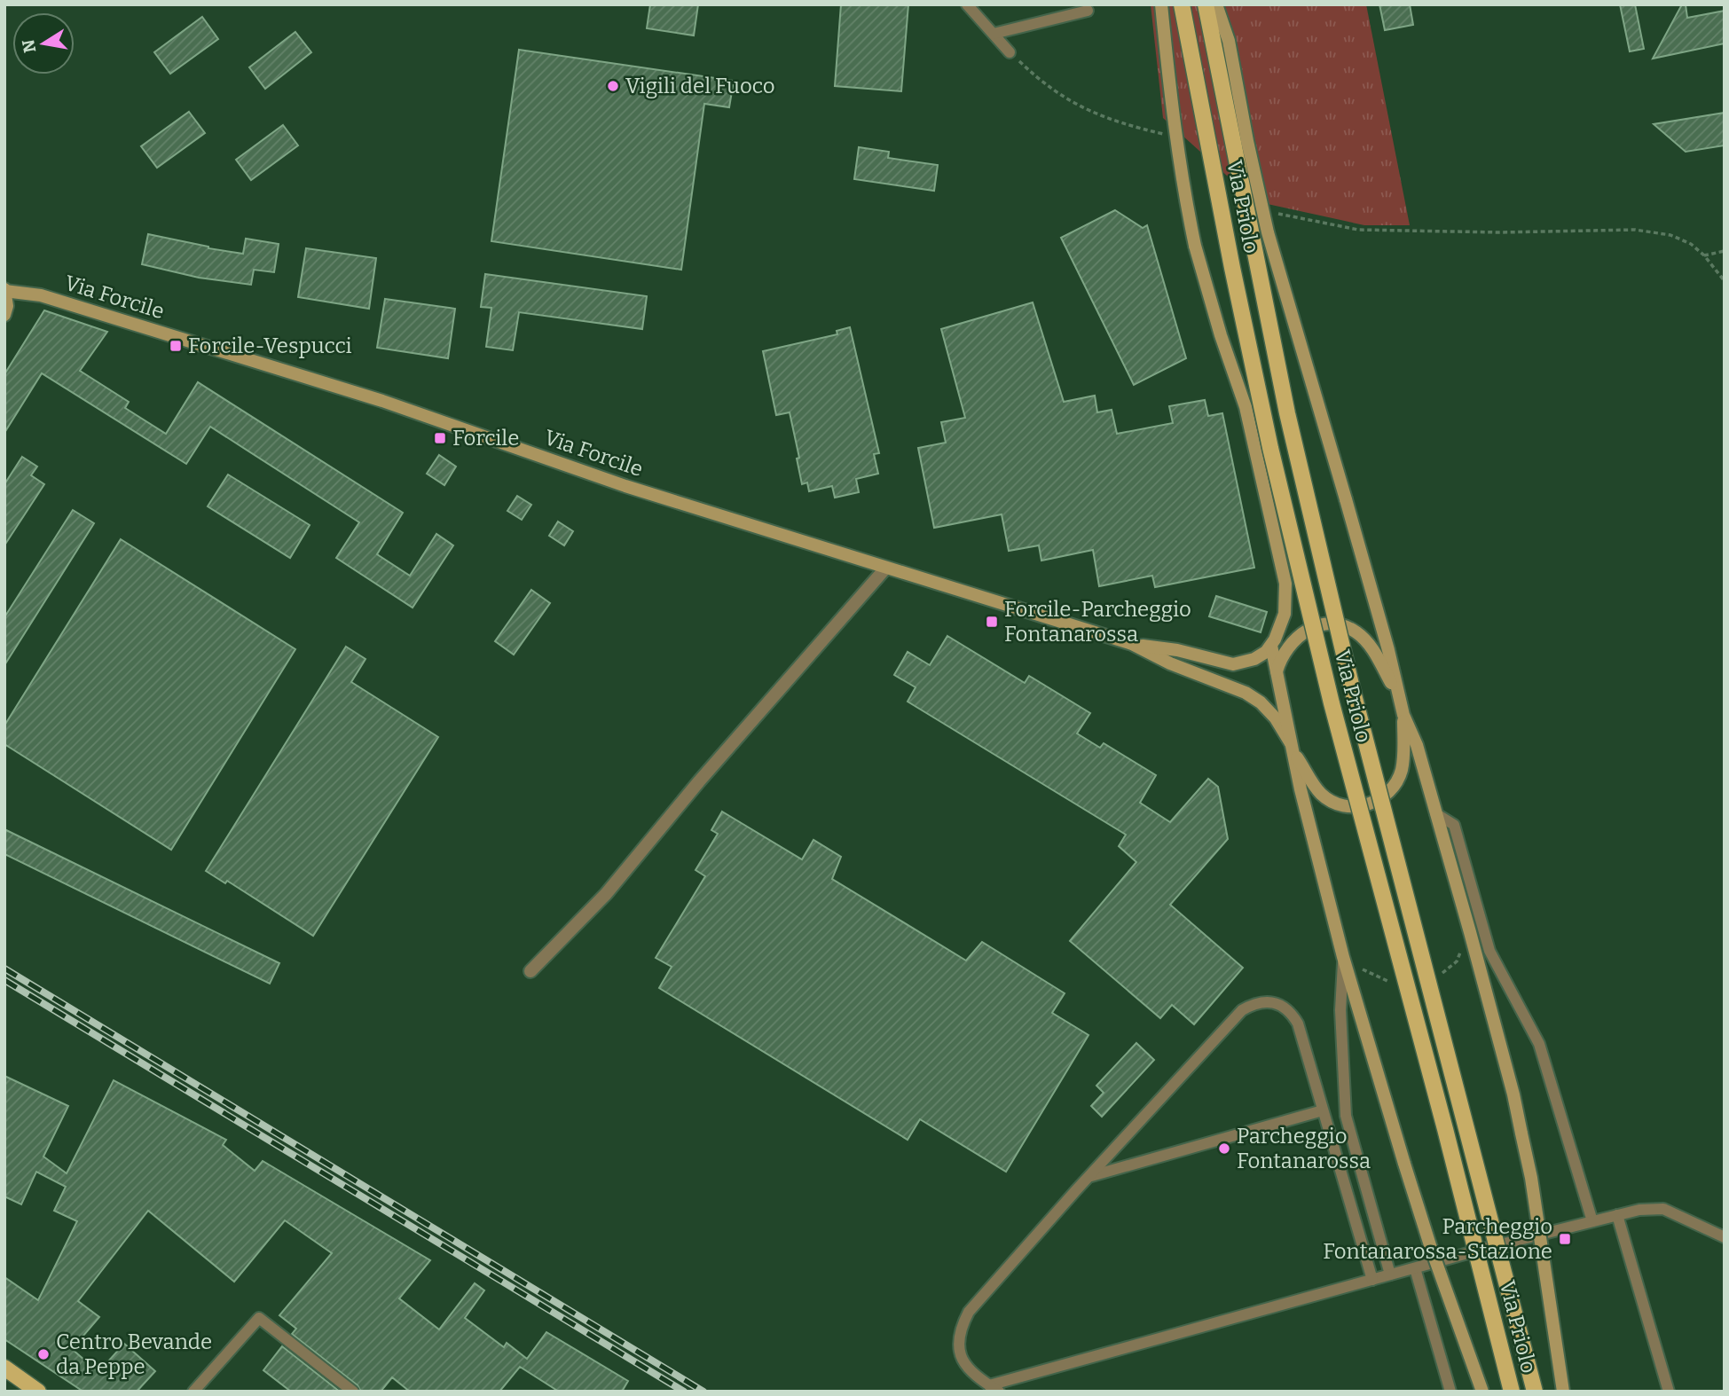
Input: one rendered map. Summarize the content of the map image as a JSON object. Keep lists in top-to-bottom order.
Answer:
{
  "streets": {
    "main road": ["Via Priolo"],
    "street": ["Via Forcile"]
  },
  "places": {
    "other": ["Vigili del Fuoco", "Parcheggio Fontanarossa", "Centro Bevande da Peppe"],
    "transit": [
      "Forcile-Vespucci",
      "Forcile",
      "Forcile-Parcheggio Fontanarossa",
      "Parcheggio Fontanarossa-Stazione"
    ]
  },
  "north": "left"
}
